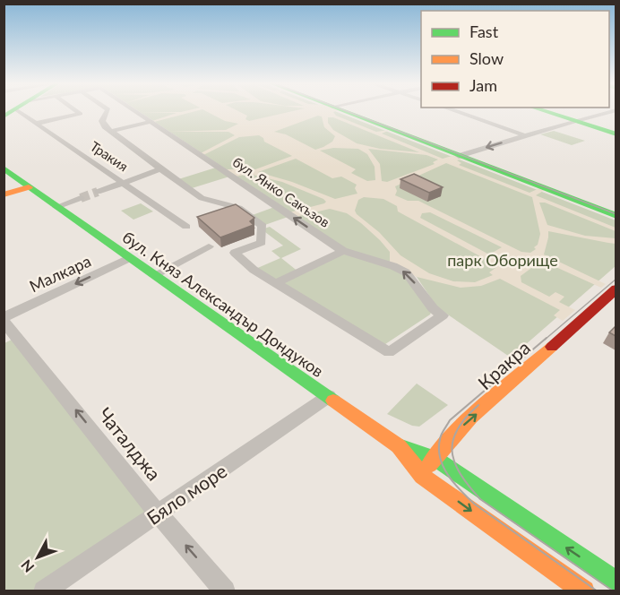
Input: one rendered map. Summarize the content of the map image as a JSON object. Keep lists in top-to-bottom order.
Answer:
{
  "streets": {
    "main road": ["бул. Княз Александър Дондуков", "Кракра"],
    "street": [
      "Тракия",
      "бул. Янко Сакъзов",
      "Малкара",
      "Чаталджа",
      "Бяло море"
    ]
  },
  "crossings": [
    ["Малкара", "бул. Княз Александър Дондуков"],
    ["Малкара", "Чаталджа"],
    ["бул. Княз Александър Дондуков", "Кракра"],
    ["бул. Княз Александър Дондуков", "Бяло море"],
    ["Чаталджа", "Бяло море"]
  ],
  "one_way": ["Малкара", "Кракра", "Чаталджа"],
  "parks": ["парк Оборище"],
  "legend": ["Fast", "Slow", "Jam"],
  "north": "bottom left"
}
